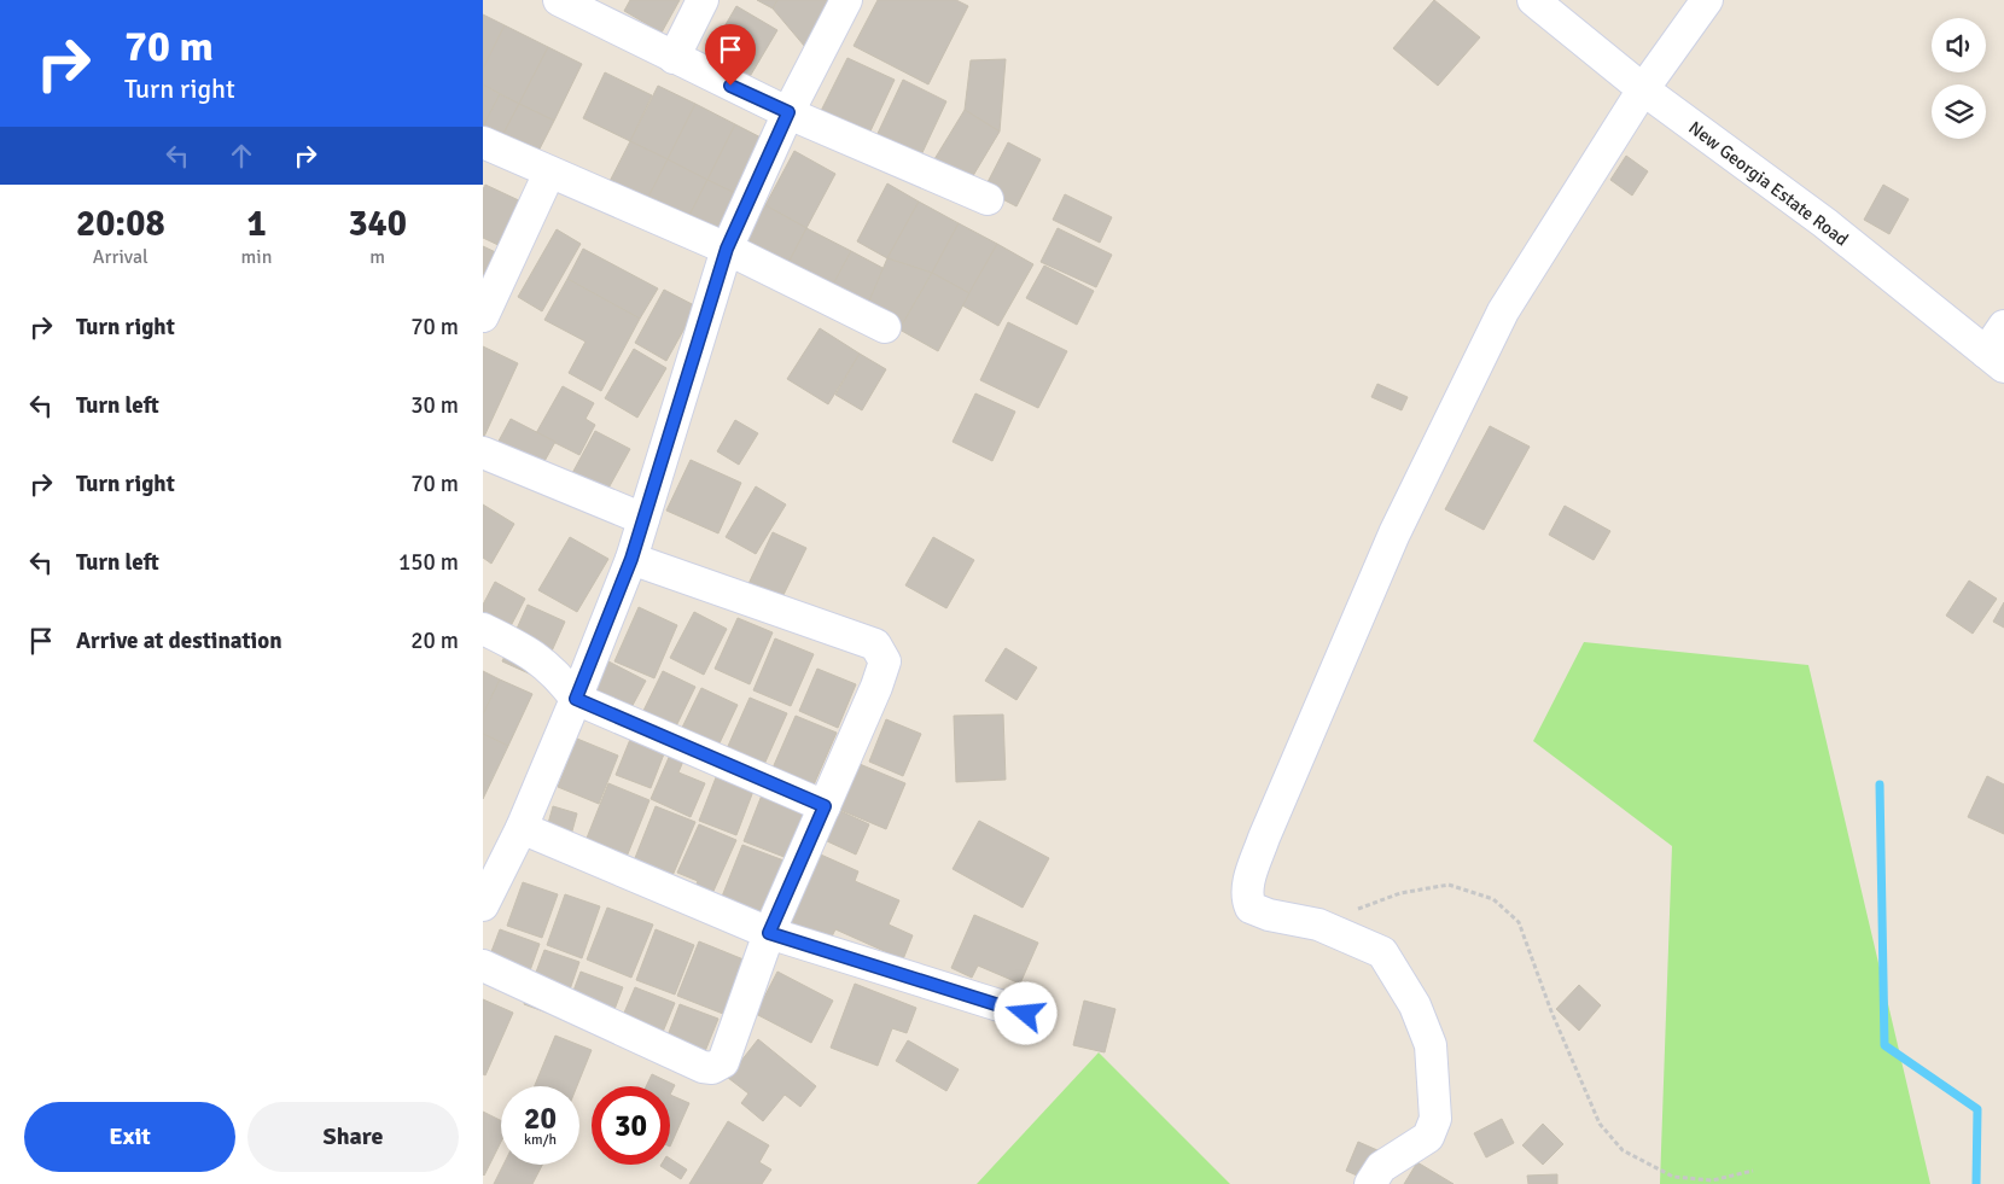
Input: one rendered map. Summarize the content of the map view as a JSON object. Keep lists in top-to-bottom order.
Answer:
{
  "streets": {
    "street": ["New Georgia Estate Road"]
  },
  "page": {
    "turn": ["70 m", "Turn right"],
    "eta": [
      "20:08",
      "Arrival",
      "1",
      "min",
      "340",
      "m"
    ],
    "list": [
      {
        "name": "Turn right",
        "value": "70 m"
      },
      {
        "name": "Turn left",
        "value": "30 m"
      },
      {
        "name": "Turn right",
        "value": "70 m"
      },
      {
        "name": "Turn left",
        "value": "150 m"
      },
      {
        "name": "Arrive at destination",
        "value": "20 m"
      }
    ],
    "speed": "20 km/h",
    "limit": "30",
    "buttons": ["Exit", "Share"]
  }
}
